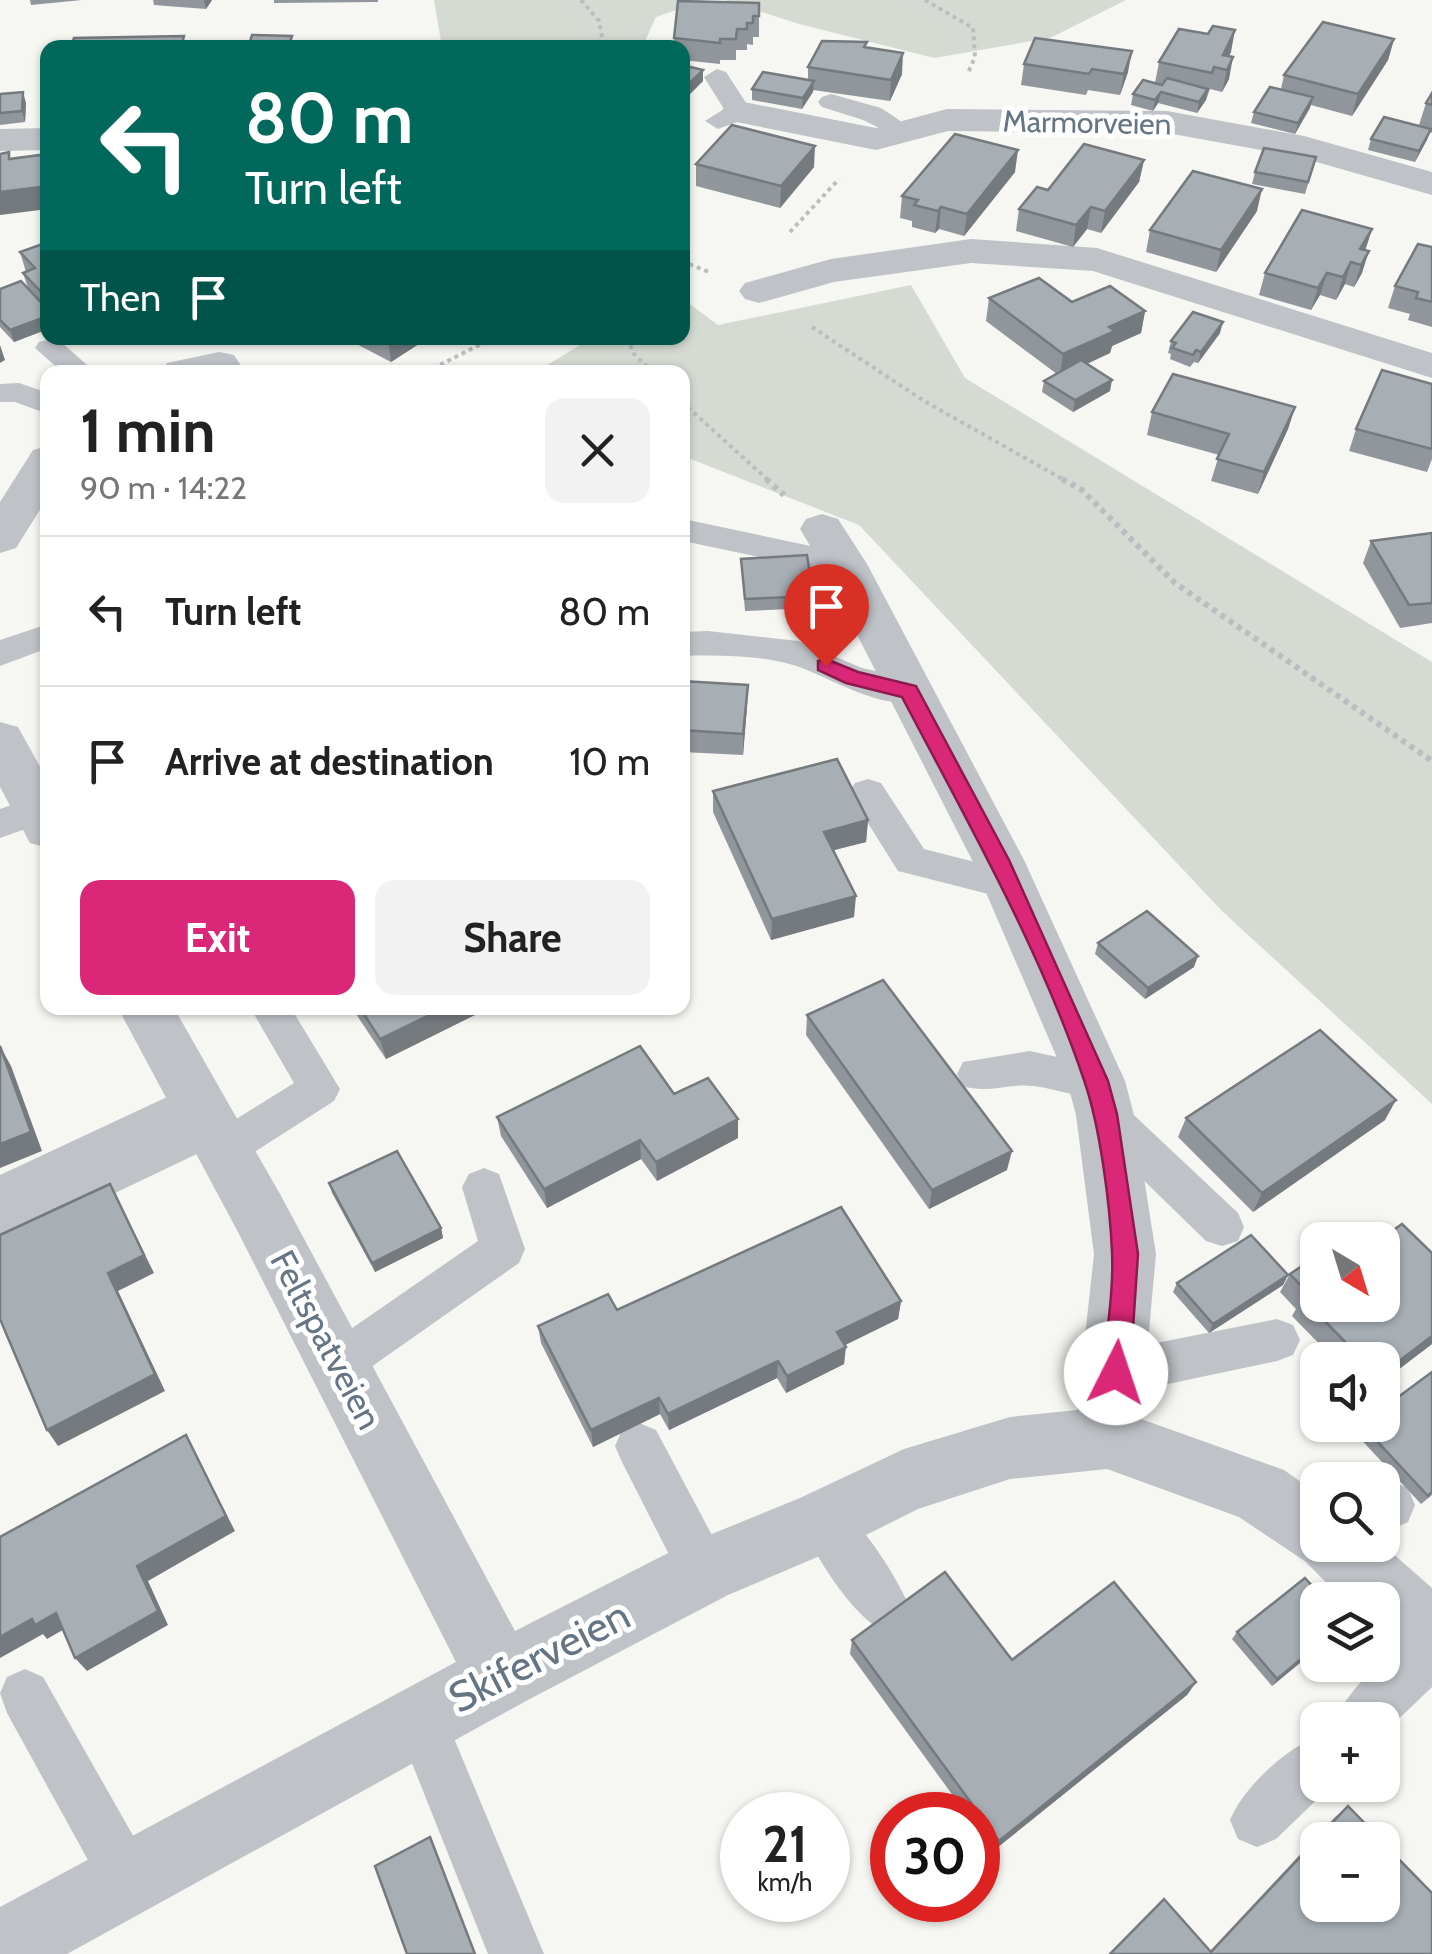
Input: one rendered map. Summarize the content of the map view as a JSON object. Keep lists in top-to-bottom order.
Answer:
{
  "streets": {
    "street": ["Marmorveien", "Feltspatveien", "Skiferveien"]
  },
  "crossings": [
    ["Feltspatveien", "Skiferveien"]
  ],
  "north": "bottom right",
  "page": {
    "turn": ["80 m", "Turn left"],
    "then": "Then",
    "heading": ["1 min", "90 m · 14:22"],
    "list": [
      {
        "name": "Turn left",
        "value": "80 m"
      },
      {
        "name": "Arrive at destination",
        "value": "10 m"
      }
    ],
    "buttons": ["Exit", "Share"],
    "map_buttons": ["+", "−"],
    "speed": "21 km/h",
    "limit": "30"
  }
}
